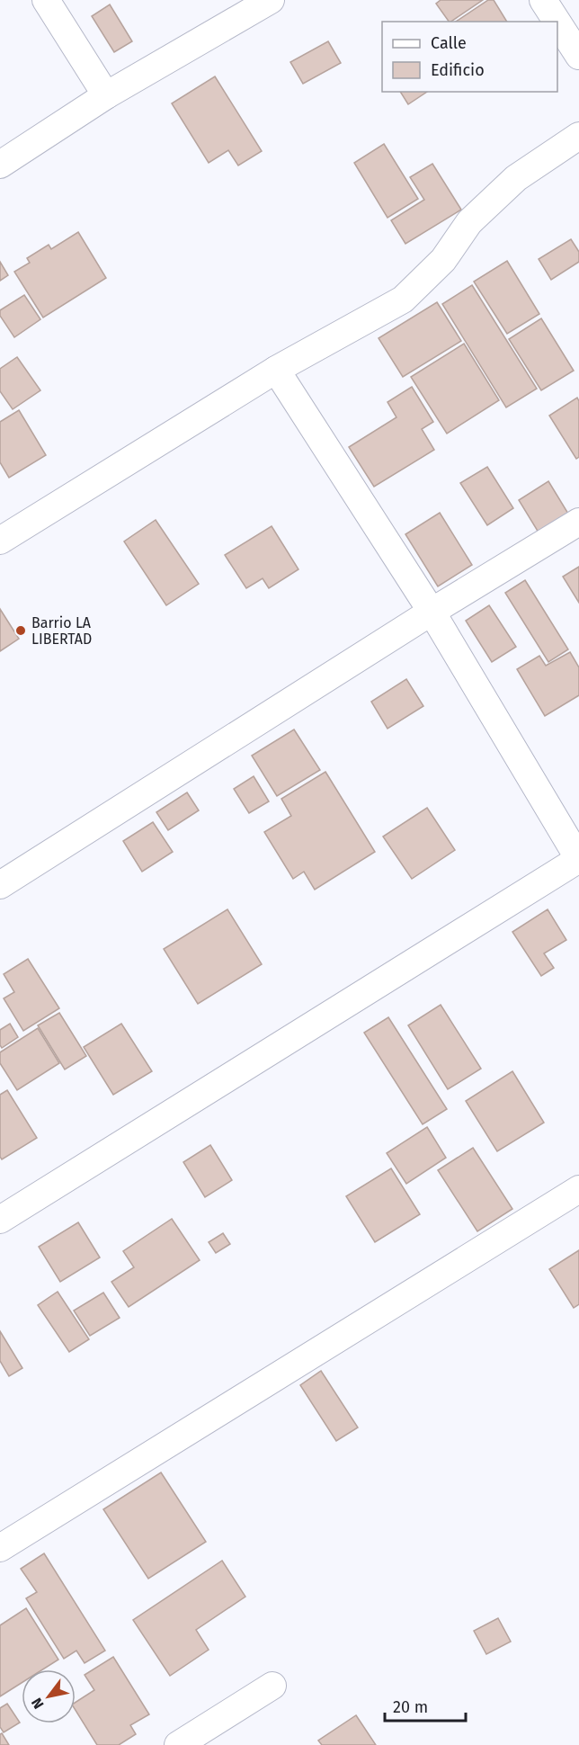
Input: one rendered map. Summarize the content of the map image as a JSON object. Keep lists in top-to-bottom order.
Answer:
{
  "places": ["Barrio LA LIBERTAD"],
  "legend": ["Calle", "Edificio"],
  "scale_bar": "20 m",
  "north": "bottom left"
}
